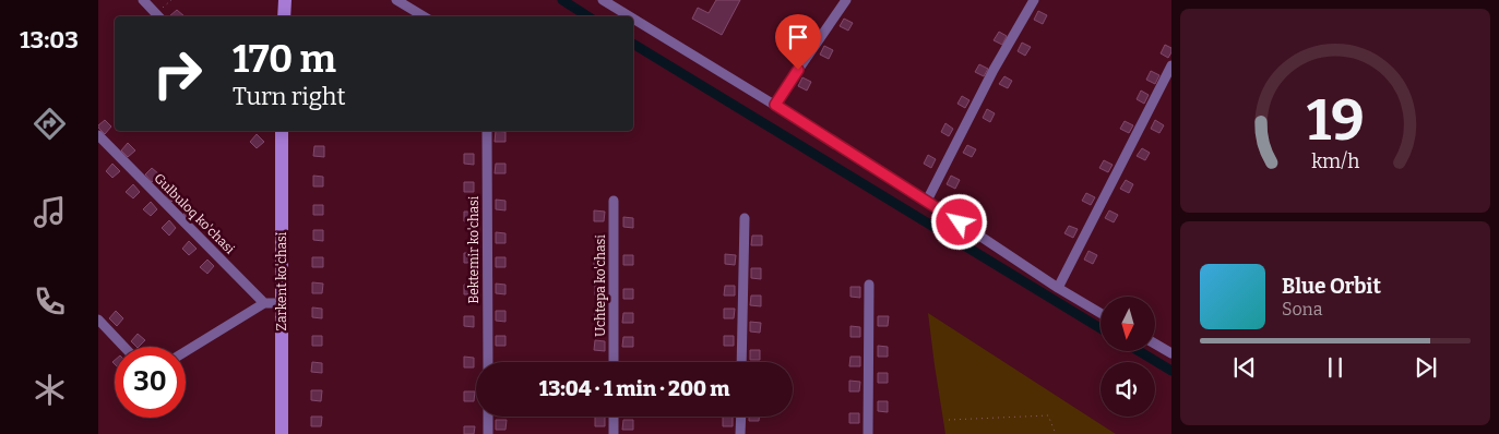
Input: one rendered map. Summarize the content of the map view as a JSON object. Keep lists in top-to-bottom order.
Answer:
{
  "streets": {
    "main road": ["Zarkent ko'chasi"],
    "street": ["Gulbuloq ko'chasi", "Bektemir ko'chasi", "Uchtepa ko'chasi"]
  },
  "crossings": [
    ["Gulbuloq ko'chasi", "Zarkent ko'chasi"]
  ],
  "north": "bottom",
  "page": {
    "tabs": "13:03",
    "turn": ["170 m", "Turn right"],
    "song": ["Blue Orbit", "Sona"],
    "limit": "30",
    "trip": "13:04 · 1 min · 200 m",
    "gauge": ["19", "km/h"]
  }
}
